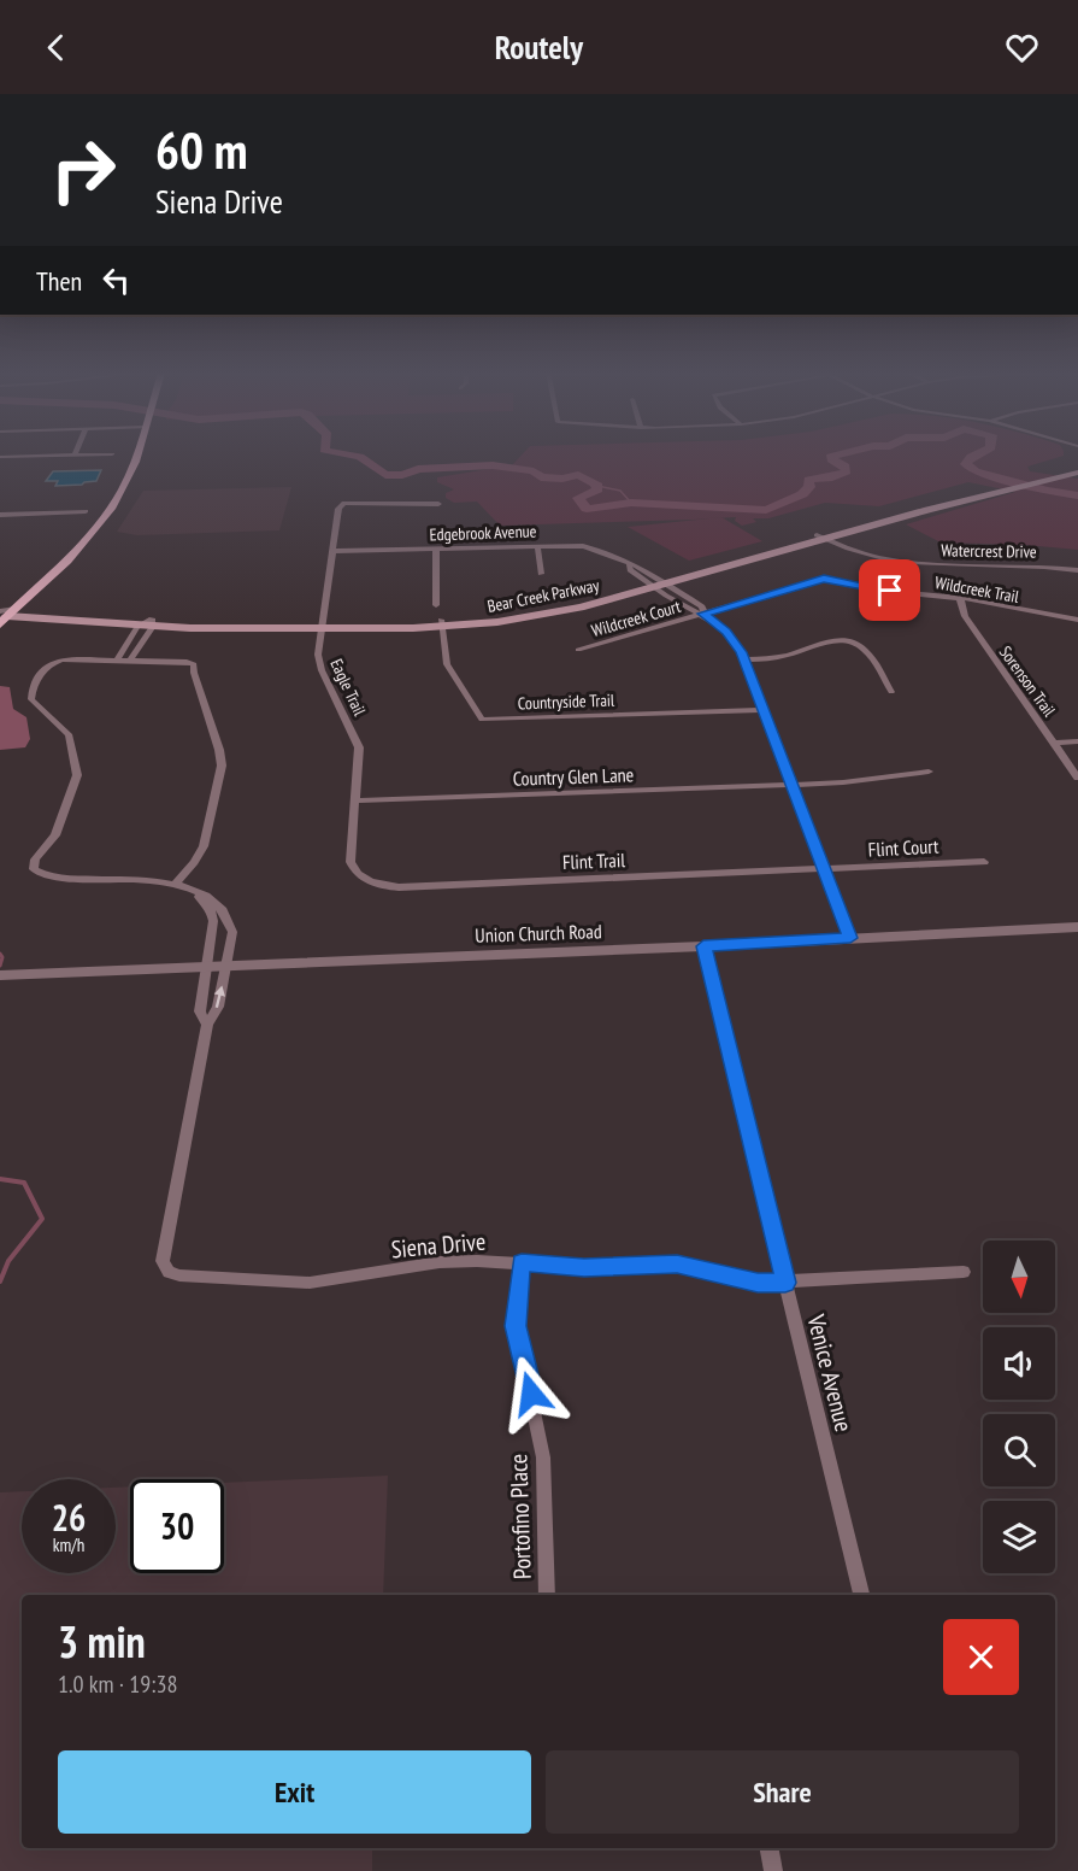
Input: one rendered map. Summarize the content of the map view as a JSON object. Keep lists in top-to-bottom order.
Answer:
{
  "streets": {
    "main road": ["Bear Creek Parkway"],
    "street": [
      "Edgebrook Avenue",
      "Watercrest Drive",
      "Wildcreek Trail",
      "Wildcreek Court",
      "Sorenson Trail",
      "Eagle Trail",
      "Countryside Trail",
      "Country Glen Lane",
      "Flint Court",
      "Flint Trail",
      "Union Church Road",
      "Siena Drive",
      "Venice Avenue",
      "Portofino Place"
    ]
  },
  "crossings": [
    ["Edgebrook Avenue", "Wildcreek Trail"],
    ["Edgebrook Avenue", "Bear Creek Parkway"],
    ["Edgebrook Avenue", "Wildcreek Court"],
    ["Edgebrook Avenue", "Eagle Trail"],
    ["Edgebrook Avenue", "Countryside Trail"],
    ["Edgebrook Avenue", "Country Glen Lane"],
    ["Edgebrook Avenue", "Flint Court"],
    ["Edgebrook Avenue", "Flint Trail"],
    ["Edgebrook Avenue", "Union Church Road"],
    ["Watercrest Drive", "Bear Creek Parkway"],
    ["Wildcreek Trail", "Wildcreek Court"],
    ["Wildcreek Trail", "Sorenson Trail"],
    ["Bear Creek Parkway", "Eagle Trail"],
    ["Bear Creek Parkway", "Countryside Trail"],
    ["Eagle Trail", "Country Glen Lane"],
    ["Eagle Trail", "Flint Trail"],
    ["Flint Court", "Flint Trail"],
    ["Union Church Road", "Siena Drive"],
    ["Union Church Road", "Venice Avenue"],
    ["Siena Drive", "Venice Avenue"],
    ["Siena Drive", "Portofino Place"]
  ],
  "north": "bottom",
  "page": {
    "header": "Routely",
    "turn": ["60 m", "Siena Drive"],
    "then": "Then",
    "speed": "26 km/h",
    "limit": "30",
    "heading": ["3 min", "1.0 km · 19:38"],
    "buttons": ["Exit", "Share"]
  }
}
